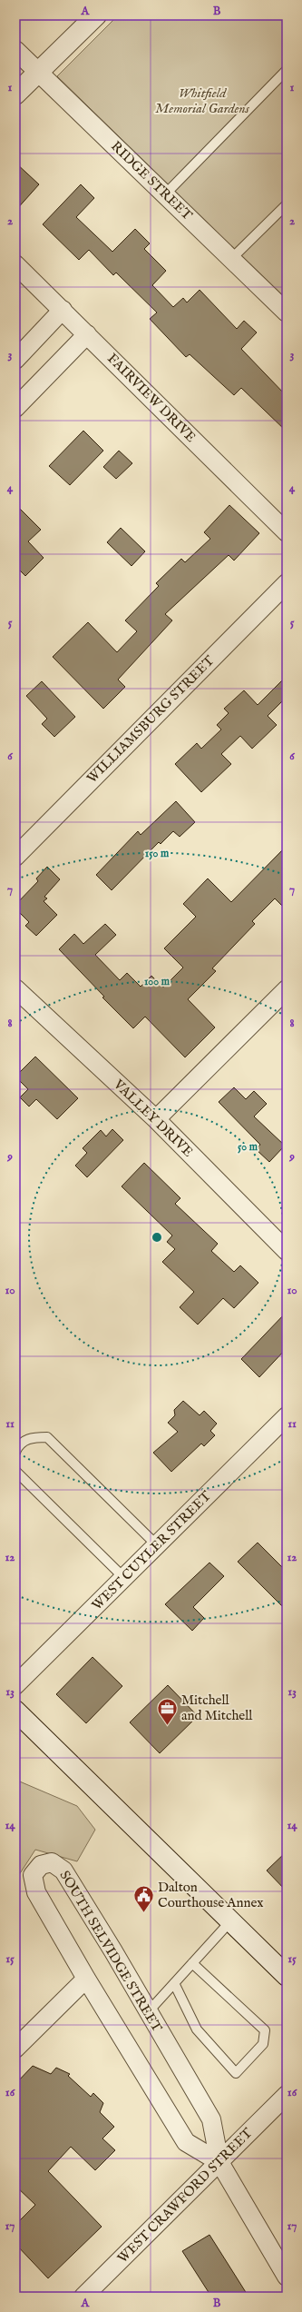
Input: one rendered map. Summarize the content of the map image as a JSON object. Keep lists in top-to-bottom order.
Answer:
{
  "streets": {
    "street": [
      "RIDGE STREET",
      "FAIRVIEW DRIVE",
      "WILLIAMSBURG STREET",
      "VALLEY DRIVE",
      "WEST CUYLER STREET",
      "SOUTH SELVIDGE STREET",
      "WEST CRAWFORD STREET"
    ]
  },
  "crossings": [
    ["SOUTH SELVIDGE STREET", "WEST CRAWFORD STREET"]
  ],
  "parks": ["Whitfield Memorial Gardens"],
  "places": {
    "office": ["Mitchell and Mitchell"],
    "public building": ["Dalton Courthouse Annex"]
  },
  "grid": {
    "columns": ["A", "B"],
    "rows": [
      "1",
      "2",
      "3",
      "4",
      "5",
      "6",
      "7",
      "8",
      "9",
      "10",
      "11",
      "12",
      "13",
      "14",
      "15",
      "16",
      "17"
    ]
  },
  "rings": ["150 m", "100 m", "50 m"]
}
